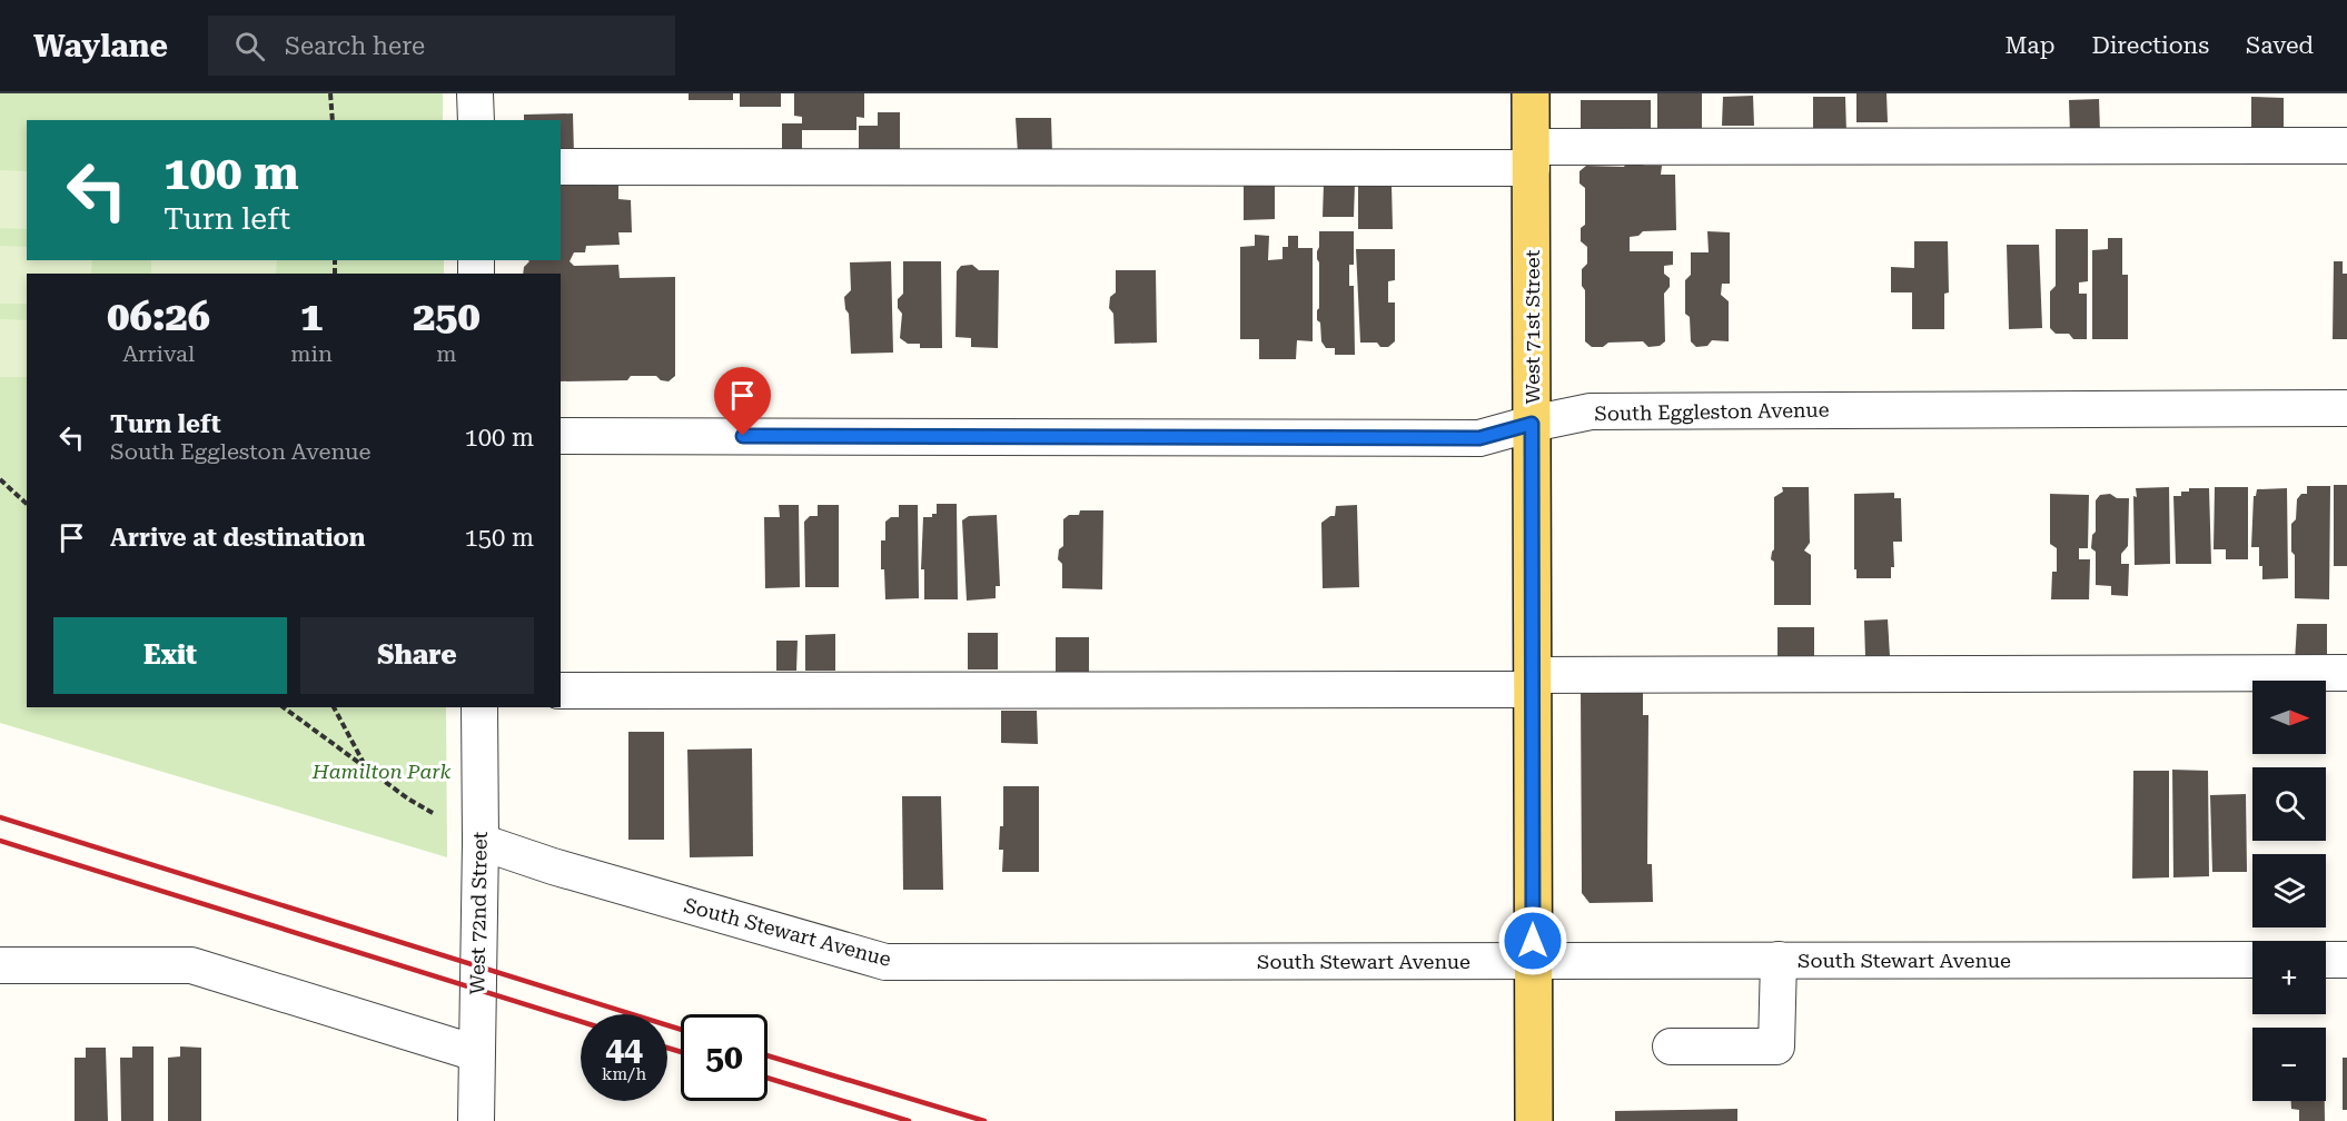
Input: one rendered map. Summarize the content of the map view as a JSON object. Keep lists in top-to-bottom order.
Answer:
{
  "streets": {
    "main road": ["West 71st Street"],
    "street": ["South Eggleston Avenue", "West 72nd Street", "South Stewart Avenue"]
  },
  "crossings": [
    ["West 71st Street", "South Eggleston Avenue"],
    ["West 71st Street", "South Stewart Avenue"],
    ["West 72nd Street", "South Stewart Avenue"]
  ],
  "parks": ["Hamilton Park"],
  "north": "right",
  "page": {
    "header": "Waylane",
    "search": "Search here",
    "nav": ["Map", "Directions", "Saved"],
    "turn": ["100 m", "Turn left"],
    "eta": [
      "06:26",
      "Arrival",
      "1",
      "min",
      "250",
      "m"
    ],
    "list": [
      {
        "name": "Turn left",
        "note": "South Eggleston Avenue",
        "value": "100 m"
      },
      {
        "name": "Arrive at destination",
        "value": "150 m"
      }
    ],
    "buttons": ["Exit", "Share"],
    "map_buttons": ["+", "−"],
    "speed": "44 km/h",
    "limit": "50"
  }
}
